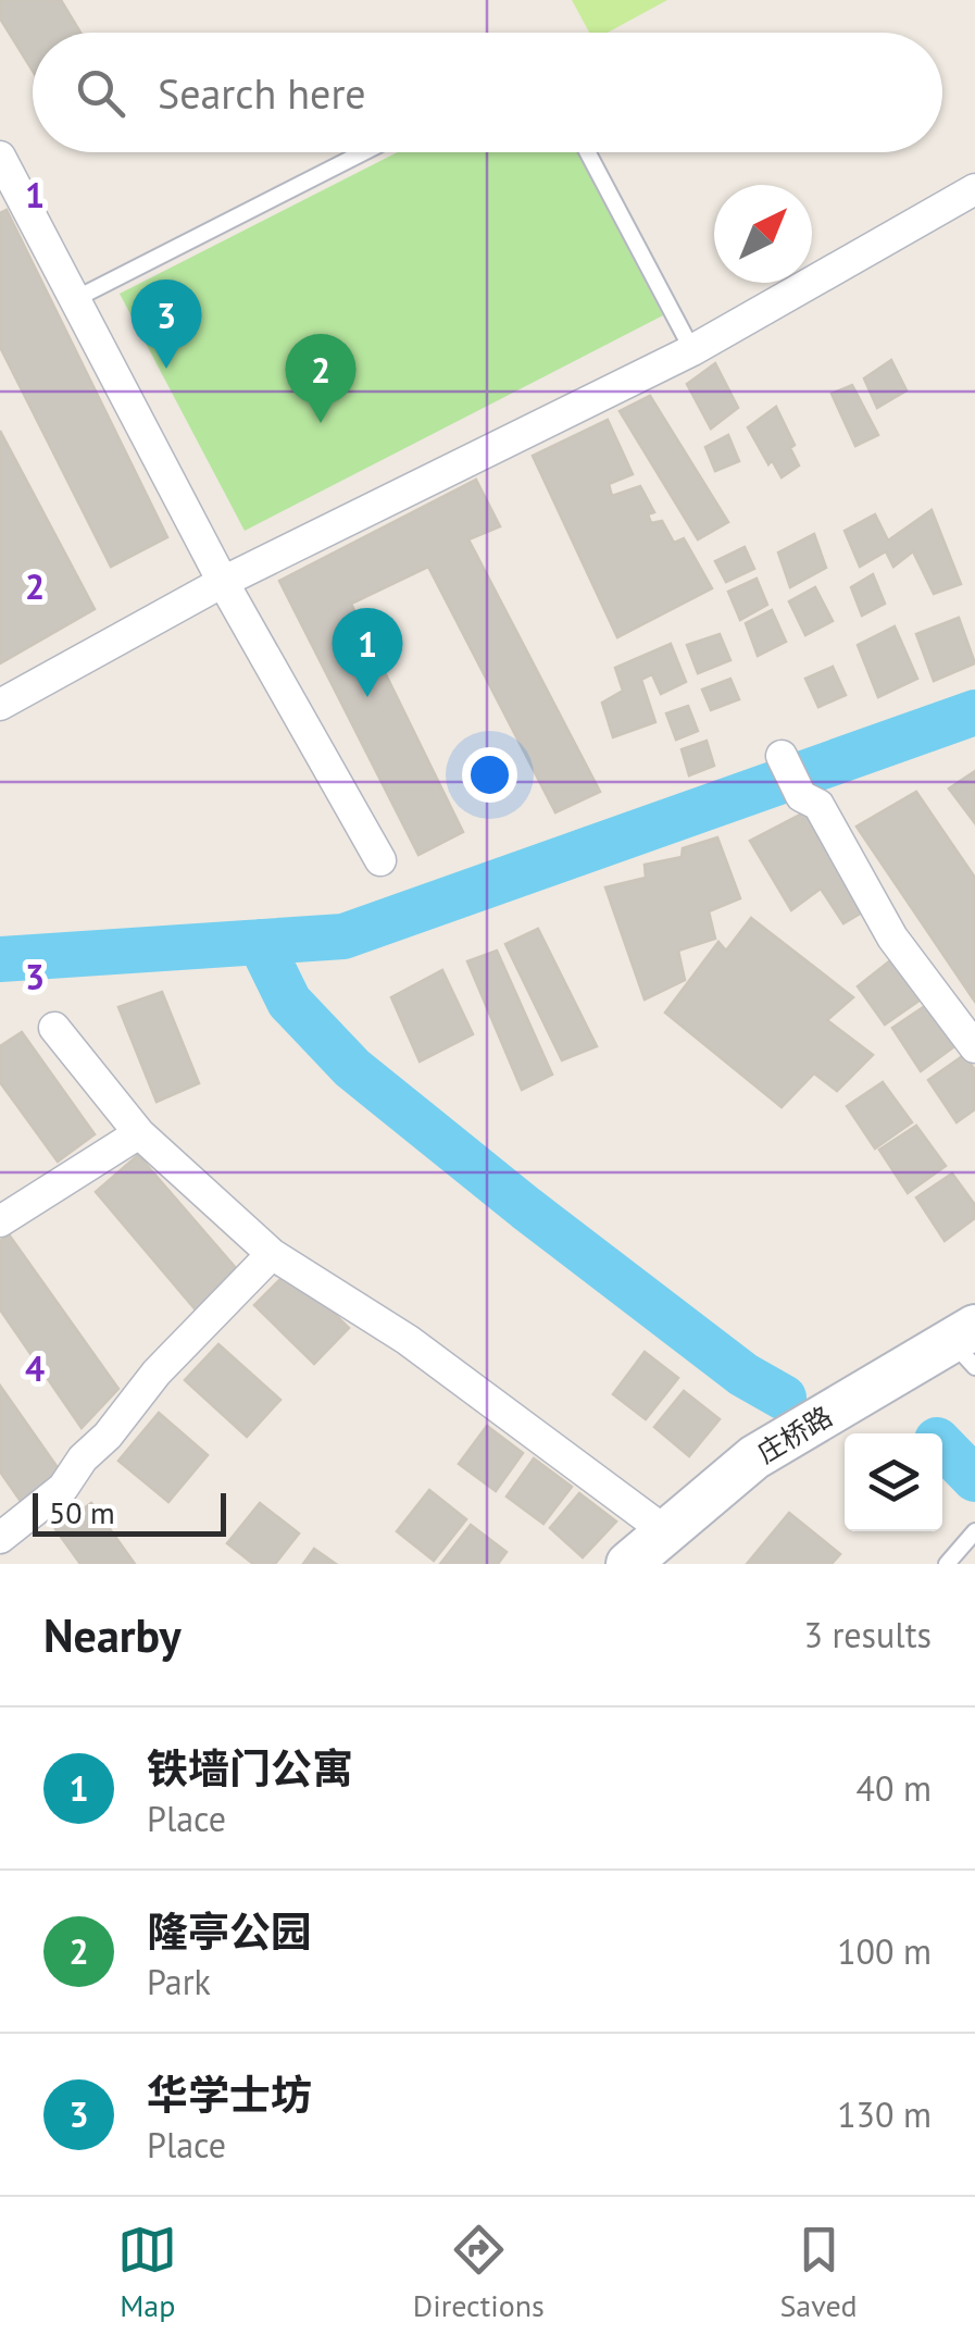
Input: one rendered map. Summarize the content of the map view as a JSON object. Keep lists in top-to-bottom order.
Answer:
{
  "streets": {
    "street": ["庄桥路"]
  },
  "scale_bar": "50 m",
  "north": "top right",
  "page": {
    "search": "Search here",
    "pins": ["3", "2", "1"],
    "scale": "50 m",
    "heading": ["Nearby", "3 results"],
    "list": [
      {
        "mark": "1",
        "name": "铁墙门公寓",
        "note": "Place",
        "value": "40 m"
      },
      {
        "mark": "2",
        "name": "隆亭公园",
        "note": "Park",
        "value": "100 m"
      },
      {
        "mark": "3",
        "name": "华学士坊",
        "note": "Place",
        "value": "130 m"
      }
    ],
    "nav": ["Map", "Directions", "Saved"]
  },
  "grid": {
    "rows": [
      "1",
      "2",
      "3",
      "4"
    ]
  }
}
